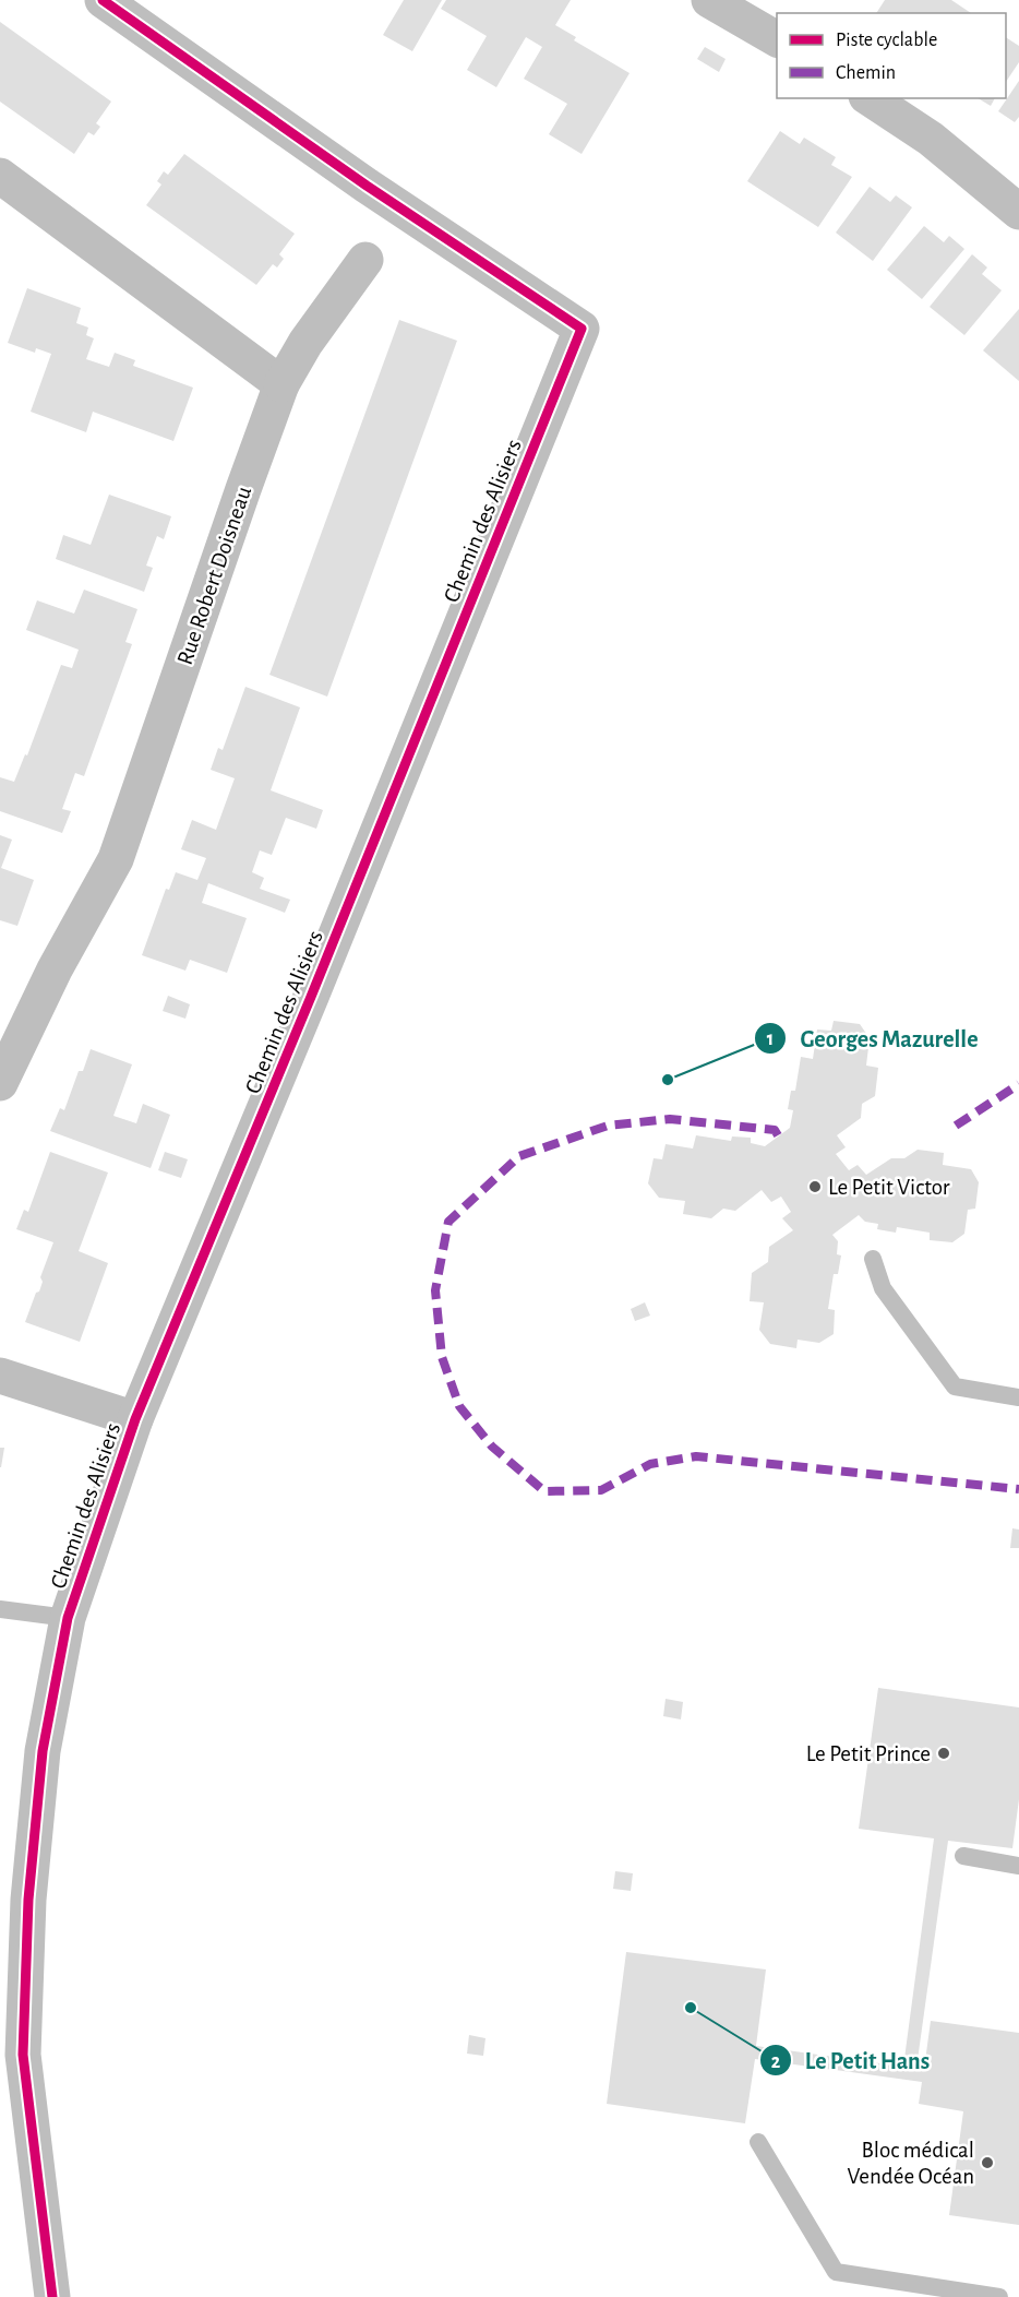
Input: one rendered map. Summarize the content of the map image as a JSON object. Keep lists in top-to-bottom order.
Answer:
{
  "streets": {
    "street": ["Chemin des Alisiers", "Rue Robert Doisneau"]
  },
  "places": [
    "Georges Mazurelle",
    "Le Petit Victor",
    "Le Petit Prince",
    "Le Petit Hans",
    "Bloc médical Vendée Océan"
  ],
  "legend": ["Piste cyclable", "Chemin"]
}
